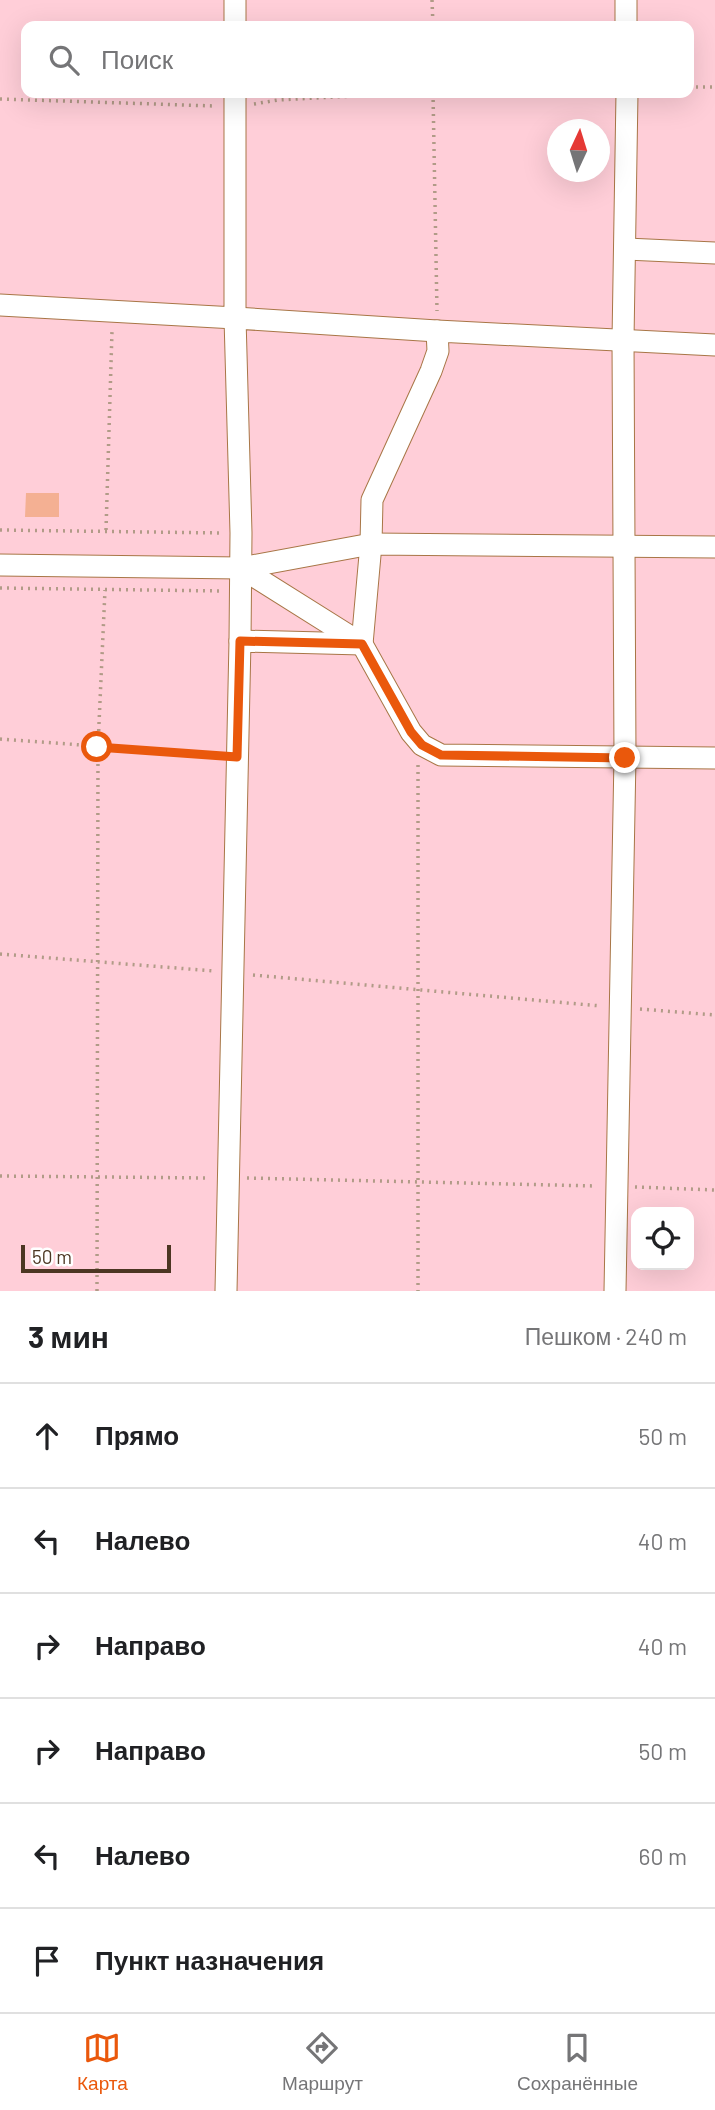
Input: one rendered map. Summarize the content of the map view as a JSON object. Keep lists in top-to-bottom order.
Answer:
{
  "scale_bar": "50 m",
  "north": "top",
  "page": {
    "search": "Поиск",
    "scale": "50 m",
    "heading": ["3 мин", "Пешком · 240 m"],
    "list": [
      ["Прямо", "50 m"],
      ["Налево", "40 m"],
      ["Направо", "40 m"],
      ["Направо", "50 m"],
      ["Налево", "60 m"],
      "Пункт назначения"
    ],
    "nav": ["Карта", "Маршрут", "Сохранённые"]
  }
}
